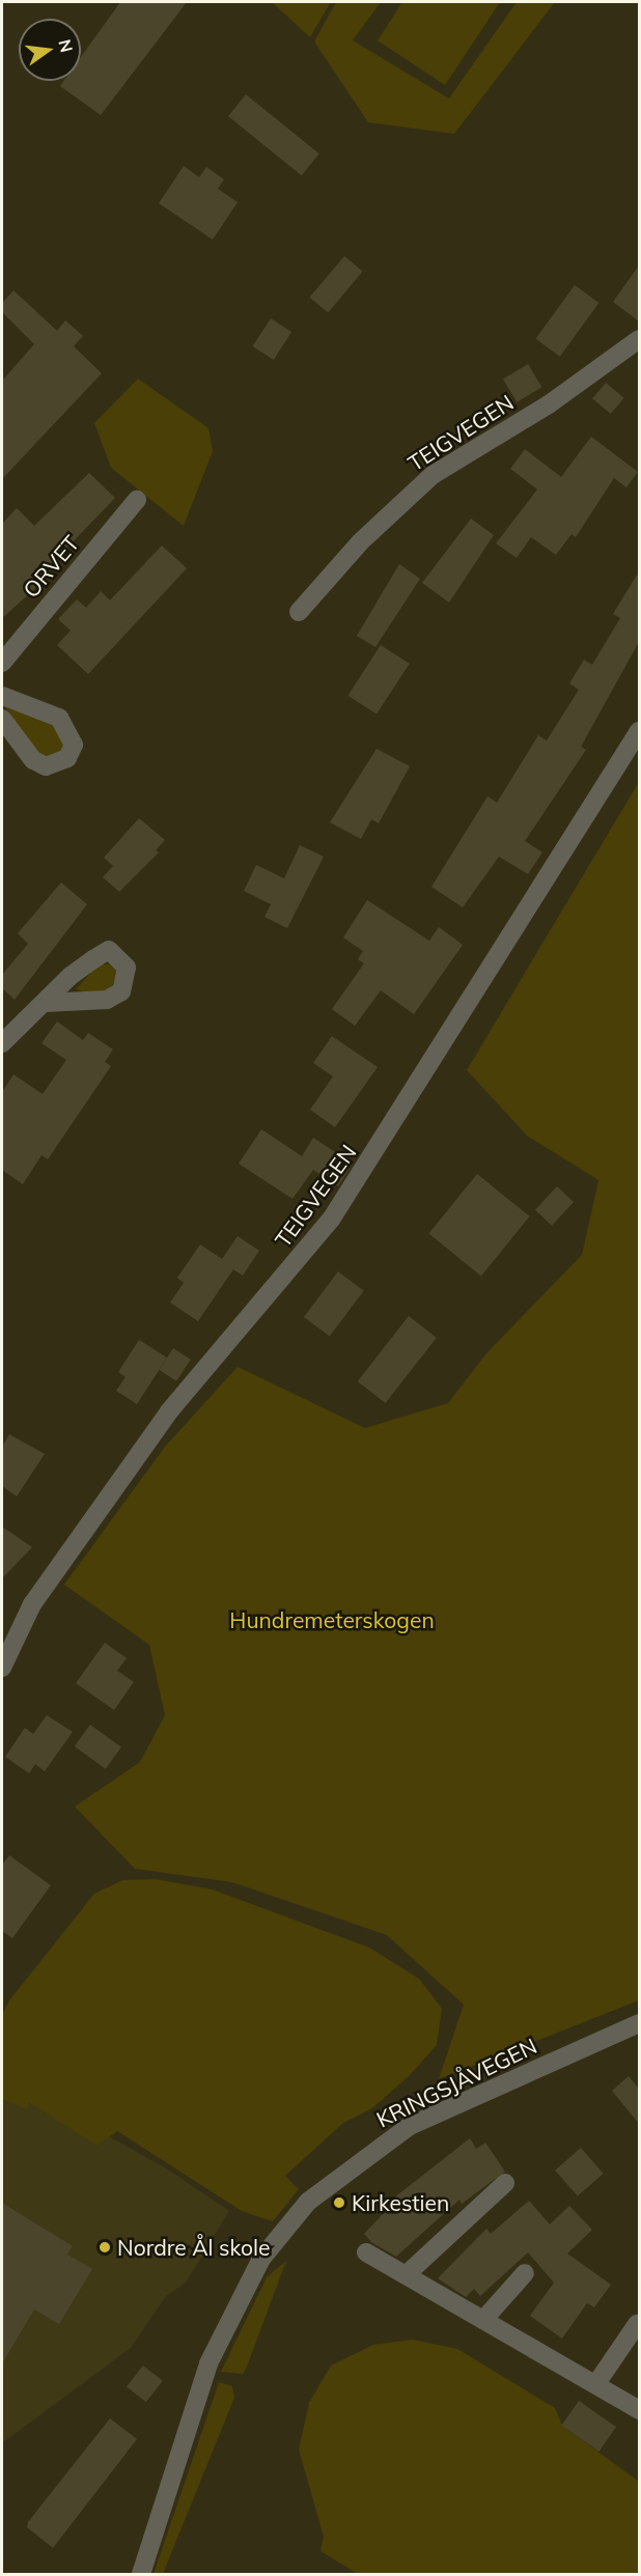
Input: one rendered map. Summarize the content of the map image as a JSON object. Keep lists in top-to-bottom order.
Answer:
{
  "streets": {
    "street": ["TEIGVEGEN", "ORVET", "KRINGSJÅVEGEN"]
  },
  "parks": ["Hundremeterskogen"],
  "places": ["Kirkestien", "Nordre Ål skole"],
  "north": "right"
}
